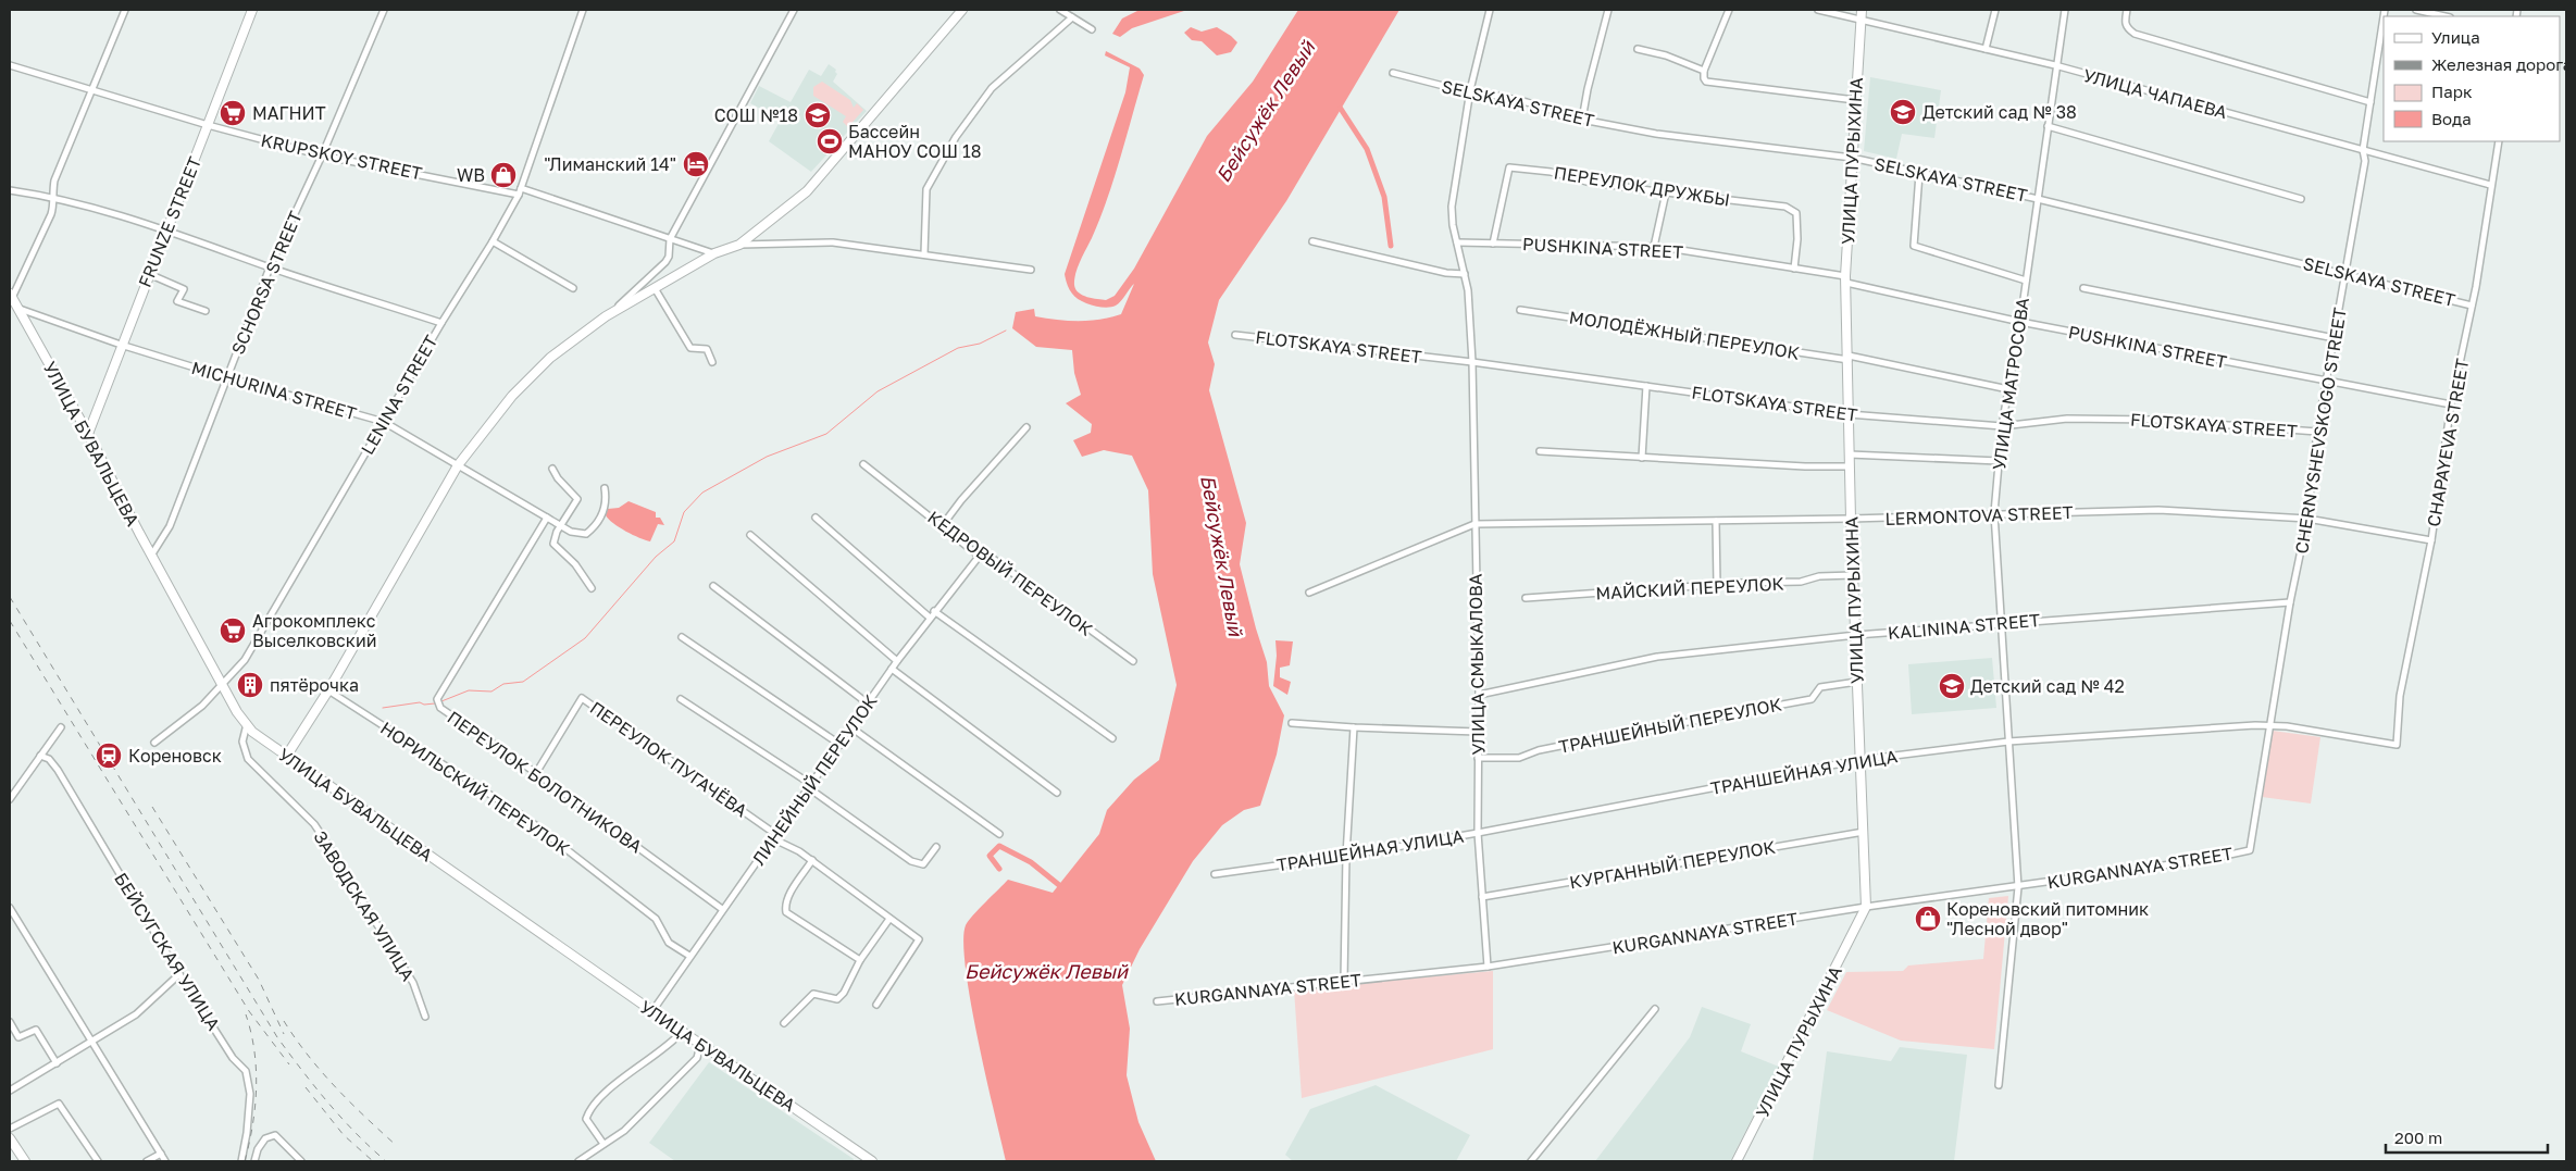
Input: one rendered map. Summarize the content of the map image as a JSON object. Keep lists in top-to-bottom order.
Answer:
{
  "streets": {
    "main road": ["УЛИЦА ПУРЫХИНА", "FRUNZE STREET", "УЛИЦА БУВАЛЬЦЕВА"],
    "street": [
      "УЛИЦА ЧАПАЕВА",
      "SELSKAYA STREET",
      "KRUPSKOY STREET",
      "ПЕРЕУЛОК ДРУЖБЫ",
      "PUSHKINA STREET",
      "SCHORSA STREET",
      "МОЛОДЁЖНЫЙ ПЕРЕУЛОК",
      "FLOTSKAYA STREET",
      "УЛИЦА МАТРОСОВА",
      "MICHURINA STREET",
      "LENINA STREET",
      "CHERNYSHEVSKOGO STREET",
      "CHAPAYEVA STREET",
      "LERMONTOVA STREET",
      "КЕДРОВЫЙ ПЕРЕУЛОК",
      "МАЙСКИЙ ПЕРЕУЛОК",
      "KALININA STREET",
      "УЛИЦА СМЫКАЛОВА",
      "ТРАНШЕЙНЫЙ ПЕРЕУЛОК",
      "ПЕРЕУЛОК ПУГАЧЁВА",
      "ТРАНШЕЙНАЯ УЛИЦА",
      "ЛИНЕЙНЫЙ ПЕРЕУЛОК",
      "ПЕРЕУЛОК БОЛОТНИКОВА",
      "НОРИЛЬСКИЙ ПЕРЕУЛОК",
      "КУРГАННЫЙ ПЕРЕУЛОК",
      "KURGANNAYA STREET",
      "ЗАВОДСКАЯ УЛИЦА",
      "БЕЙСУГСКАЯ УЛИЦА"
    ]
  },
  "crossings": [
    ["УЛИЦА ЧАПАЕВА", "УЛИЦА ПУРЫХИНА"],
    ["УЛИЦА ЧАПАЕВА", "УЛИЦА МАТРОСОВА"],
    ["УЛИЦА ЧАПАЕВА", "CHERNYSHEVSKOGO STREET"],
    ["УЛИЦА ЧАПАЕВА", "CHAPAYEVA STREET"],
    ["SELSKAYA STREET", "УЛИЦА ПУРЫХИНА"],
    ["SELSKAYA STREET", "УЛИЦА МАТРОСОВА"],
    ["SELSKAYA STREET", "CHERNYSHEVSKOGO STREET"],
    ["SELSKAYA STREET", "CHAPAYEVA STREET"],
    ["SELSKAYA STREET", "УЛИЦА СМЫКАЛОВА"],
    ["KRUPSKOY STREET", "FRUNZE STREET"],
    ["KRUPSKOY STREET", "SCHORSA STREET"],
    ["KRUPSKOY STREET", "LENINA STREET"],
    ["УЛИЦА ПУРЫХИНА", "PUSHKINA STREET"],
    ["УЛИЦА ПУРЫХИНА", "МОЛОДЁЖНЫЙ ПЕРЕУЛОК"],
    ["УЛИЦА ПУРЫХИНА", "FLOTSKAYA STREET"],
    ["УЛИЦА ПУРЫХИНА", "LERMONTOVA STREET"],
    ["УЛИЦА ПУРЫХИНА", "МАЙСКИЙ ПЕРЕУЛОК"],
    ["УЛИЦА ПУРЫХИНА", "KALININA STREET"],
    ["УЛИЦА ПУРЫХИНА", "ТРАНШЕЙНЫЙ ПЕРЕУЛОК"],
    ["УЛИЦА ПУРЫХИНА", "ТРАНШЕЙНАЯ УЛИЦА"],
    ["УЛИЦА ПУРЫХИНА", "КУРГАННЫЙ ПЕРЕУЛОК"],
    ["УЛИЦА ПУРЫХИНА", "KURGANNAYA STREET"],
    ["ПЕРЕУЛОК ДРУЖБЫ", "PUSHKINA STREET"],
    ["FRUNZE STREET", "MICHURINA STREET"],
    ["FRUNZE STREET", "УЛИЦА БУВАЛЬЦЕВА"],
    ["PUSHKINA STREET", "УЛИЦА МАТРОСОВА"],
    ["PUSHKINA STREET", "CHERNYSHEVSKOGO STREET"],
    ["PUSHKINA STREET", "CHAPAYEVA STREET"],
    ["PUSHKINA STREET", "УЛИЦА СМЫКАЛОВА"],
    ["SCHORSA STREET", "MICHURINA STREET"],
    ["SCHORSA STREET", "УЛИЦА БУВАЛЬЦЕВА"],
    ["МОЛОДЁЖНЫЙ ПЕРЕУЛОК", "УЛИЦА МАТРОСОВА"],
    ["FLOTSKAYA STREET", "УЛИЦА МАТРОСОВА"],
    ["FLOTSKAYA STREET", "CHERNYSHEVSKOGO STREET"],
    ["FLOTSKAYA STREET", "УЛИЦА СМЫКАЛОВА"],
    ["УЛИЦА МАТРОСОВА", "LERMONTOVA STREET"],
    ["УЛИЦА МАТРОСОВА", "KALININA STREET"],
    ["УЛИЦА МАТРОСОВА", "ТРАНШЕЙНАЯ УЛИЦА"],
    ["УЛИЦА МАТРОСОВА", "KURGANNAYA STREET"],
    ["MICHURINA STREET", "LENINA STREET"],
    ["MICHURINA STREET", "УЛИЦА БУВАЛЬЦЕВА"],
    ["MICHURINA STREET", "ПЕРЕУЛОК БОЛОТНИКОВА"],
    ["LENINA STREET", "УЛИЦА БУВАЛЬЦЕВА"],
    ["CHERNYSHEVSKOGO STREET", "LERMONTOVA STREET"],
    ["CHERNYSHEVSKOGO STREET", "KALININA STREET"],
    ["CHERNYSHEVSKOGO STREET", "ТРАНШЕЙНАЯ УЛИЦА"],
    ["CHERNYSHEVSKOGO STREET", "KURGANNAYA STREET"],
    ["CHAPAYEVA STREET", "LERMONTOVA STREET"],
    ["CHAPAYEVA STREET", "ТРАНШЕЙНАЯ УЛИЦА"],
    ["УЛИЦА БУВАЛЬЦЕВА", "ЛИНЕЙНЫЙ ПЕРЕУЛОК"],
    ["УЛИЦА БУВАЛЬЦЕВА", "ЗАВОДСКАЯ УЛИЦА"],
    ["LERMONTOVA STREET", "УЛИЦА СМЫКАЛОВА"],
    ["КЕДРОВЫЙ ПЕРЕУЛОК", "ЛИНЕЙНЫЙ ПЕРЕУЛОК"],
    ["KALININA STREET", "УЛИЦА СМЫКАЛОВА"],
    ["УЛИЦА СМЫКАЛОВА", "ТРАНШЕЙНЫЙ ПЕРЕУЛОК"],
    ["УЛИЦА СМЫКАЛОВА", "ТРАНШЕЙНАЯ УЛИЦА"],
    ["УЛИЦА СМЫКАЛОВА", "КУРГАННЫЙ ПЕРЕУЛОК"],
    ["УЛИЦА СМЫКАЛОВА", "KURGANNAYA STREET"],
    ["ПЕРЕУЛОК ПУГАЧЁВА", "ЛИНЕЙНЫЙ ПЕРЕУЛОК"],
    ["ПЕРЕУЛОК ПУГАЧЁВА", "ПЕРЕУЛОК БОЛОТНИКОВА"],
    ["ЛИНЕЙНЫЙ ПЕРЕУЛОК", "ПЕРЕУЛОК БОЛОТНИКОВА"],
    ["ЛИНЕЙНЫЙ ПЕРЕУЛОК", "НОРИЛЬСКИЙ ПЕРЕУЛОК"]
  ],
  "water": ["Бейсужёк Левый"],
  "places": {
    "school or university": ["Детский сад № 38", "СОШ №18", "Детский сад № 42"],
    "supermarket": ["МАГНИТ", "Агрокомплекс Выселковский"],
    "sports": ["Бассейн МАНОУ СОШ 18"],
    "hotel": ["\"Лиманский 14\""],
    "shop": ["WB", "Кореновский питомник \"Лесной двор\""],
    "building": ["пятёрочка"],
    "station": ["Кореновск"]
  },
  "legend": [
    "Улица",
    "Железная дорога",
    "Парк",
    "Вода"
  ],
  "scale_bar": "200 m"
}
